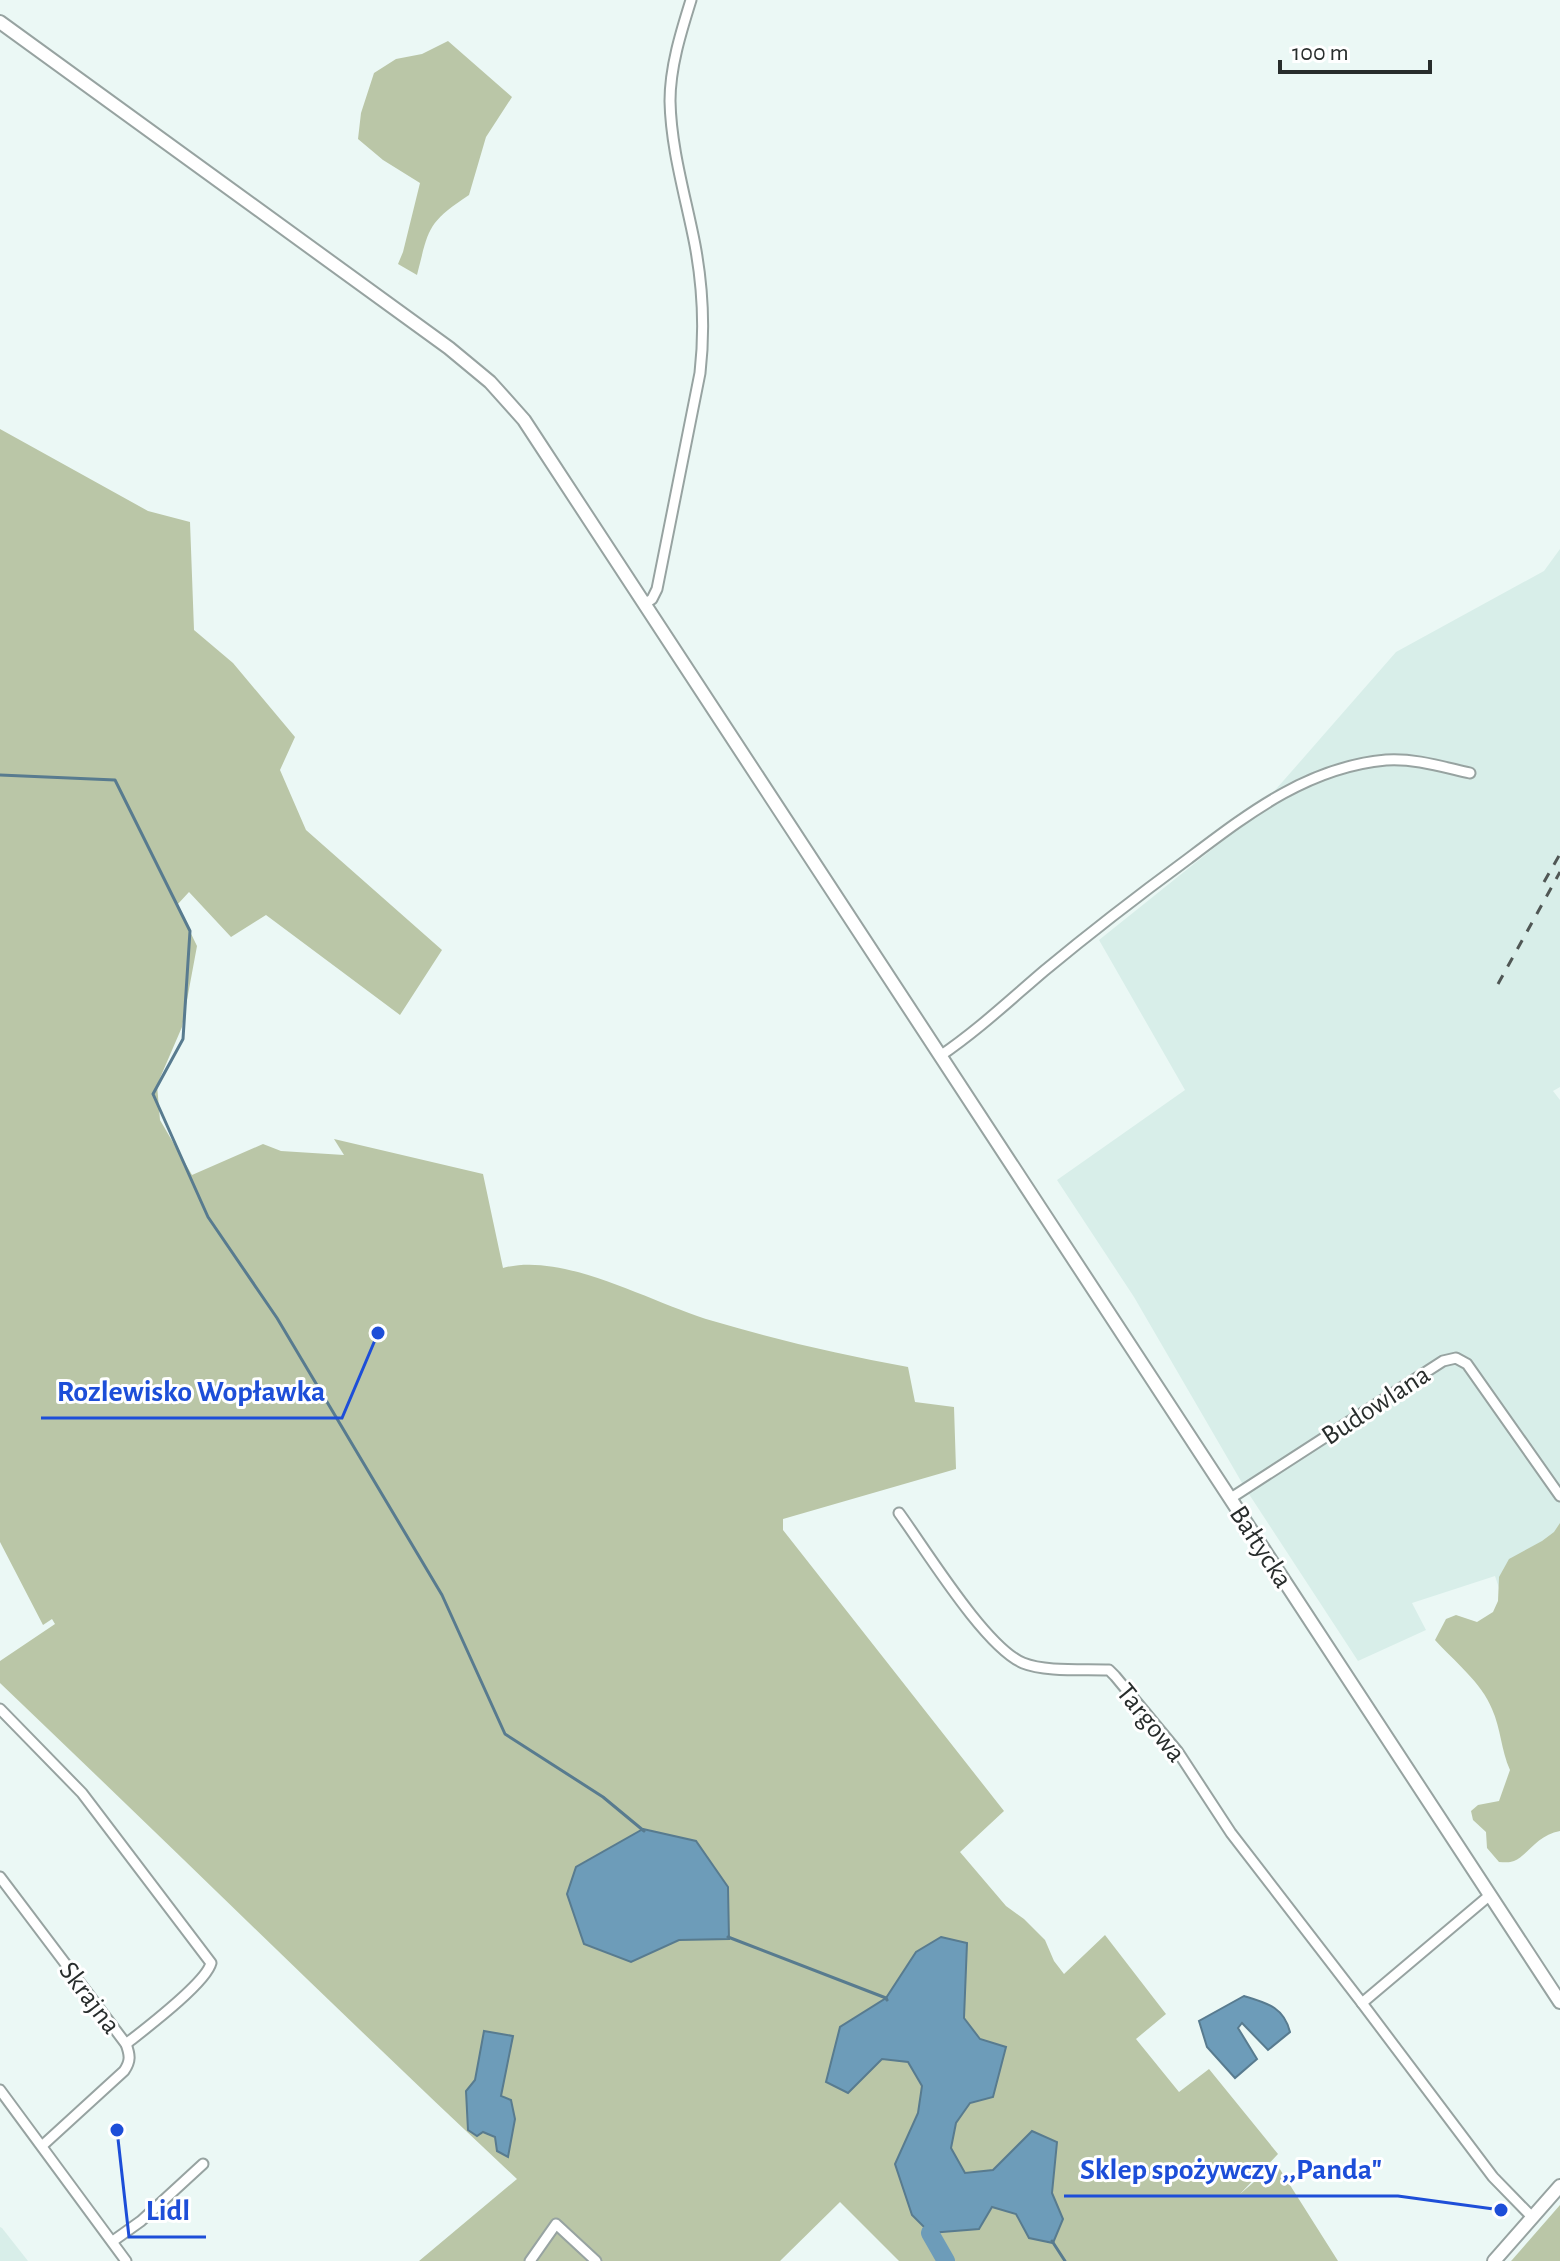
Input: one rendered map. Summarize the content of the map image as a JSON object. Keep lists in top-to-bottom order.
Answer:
{
  "streets": {
    "main road": ["Bałtycka"],
    "street": ["Budowlana", "Targowa", "Skrajna"]
  },
  "crossings": [
    ["Budowlana", "Bałtycka"]
  ],
  "places": ["Rozlewisko Wopławka", "Lidl", "Sklep spożywczy ,,Panda\""],
  "scale_bar": "100 m"
}
